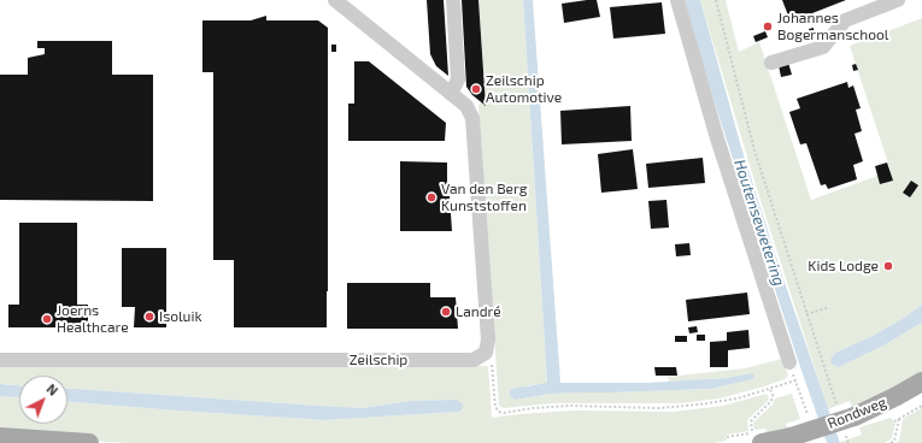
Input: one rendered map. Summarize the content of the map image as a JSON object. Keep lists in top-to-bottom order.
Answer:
{
  "streets": {
    "main road": ["Rondweg"],
    "street": ["Zeilschip"]
  },
  "water": ["Houtensewetering"],
  "places": [
    "Johannes Bogermanschool",
    "Zeilschip Automotive",
    "Van den Berg Kunststoffen",
    "Kids Lodge",
    "Landré",
    "Isoluik",
    "Joerns Healthcare"
  ],
  "north": "top right"
}
